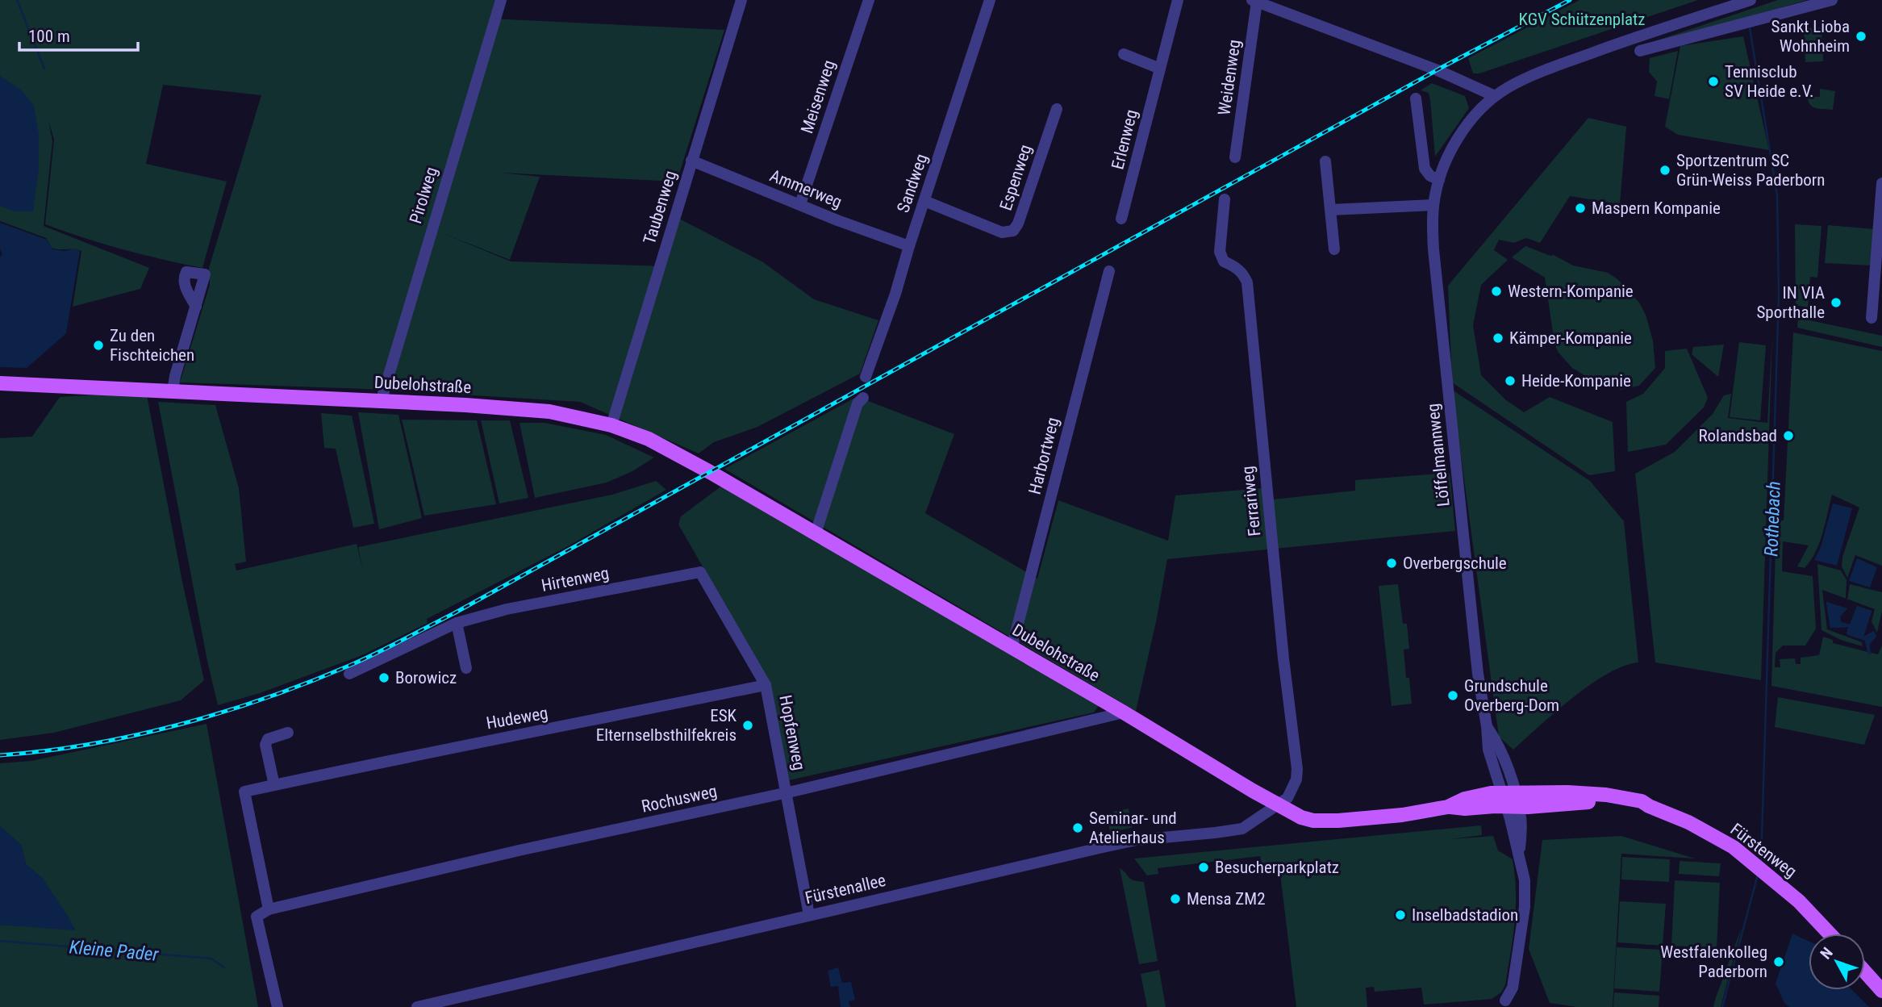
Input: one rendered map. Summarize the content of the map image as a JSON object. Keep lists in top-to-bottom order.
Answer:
{
  "streets": {
    "main road": ["Dubelohstraße", "Fürstenweg"],
    "street": [
      "Weidenweg",
      "Meisenweg",
      "Erlenweg",
      "Espenweg",
      "Sandweg",
      "Ammerweg",
      "Pirolweg",
      "Taubenweg",
      "Löffelmannweg",
      "Harbortweg",
      "Ferrariweg",
      "Hirtenweg",
      "Hudeweg",
      "Hopfenweg",
      "Rochusweg",
      "Fürstenallee"
    ]
  },
  "crossings": [
    ["Meisenweg", "Ammerweg"],
    ["Espenweg", "Sandweg"],
    ["Sandweg", "Ammerweg"],
    ["Ammerweg", "Taubenweg"],
    ["Pirolweg", "Dubelohstraße"],
    ["Taubenweg", "Dubelohstraße"],
    ["Dubelohstraße", "Harbortweg"],
    ["Dubelohstraße", "Ferrariweg"],
    ["Dubelohstraße", "Rochusweg"],
    ["Dubelohstraße", "Fürstenweg"],
    ["Dubelohstraße", "Fürstenallee"],
    ["Löffelmannweg", "Fürstenweg"],
    ["Ferrariweg", "Fürstenweg"],
    ["Ferrariweg", "Fürstenallee"],
    ["Hirtenweg", "Hopfenweg"],
    ["Hudeweg", "Hopfenweg"],
    ["Hudeweg", "Rochusweg"],
    ["Hopfenweg", "Rochusweg"],
    ["Hopfenweg", "Fürstenallee"],
    ["Fürstenweg", "Fürstenallee"]
  ],
  "water": ["Rothebach", "Kleine Pader"],
  "parks": ["KGV Schützenplatz"],
  "places": [
    "Sankt Lioba Wohnheim",
    "Tennisclub SV Heide e.V.",
    "Sportzentrum SC Grün-Weiss Paderborn",
    "Maspern Kompanie",
    "Western-Kompanie",
    "IN VIA Sporthalle",
    "Kämper-Kompanie",
    "Zu den Fischteichen",
    "Heide-Kompanie",
    "Rolandsbad",
    "Overbergschule",
    "Borowicz",
    "Grundschule Overberg-Dom",
    "ESK Elternselbsthilfekreis",
    "Seminar- und Atelierhaus",
    "Besucherparkplatz",
    "Mensa ZM2",
    "Inselbadstadion",
    "Westfalenkolleg Paderborn"
  ],
  "scale_bar": "100 m",
  "north": "top left"
}
